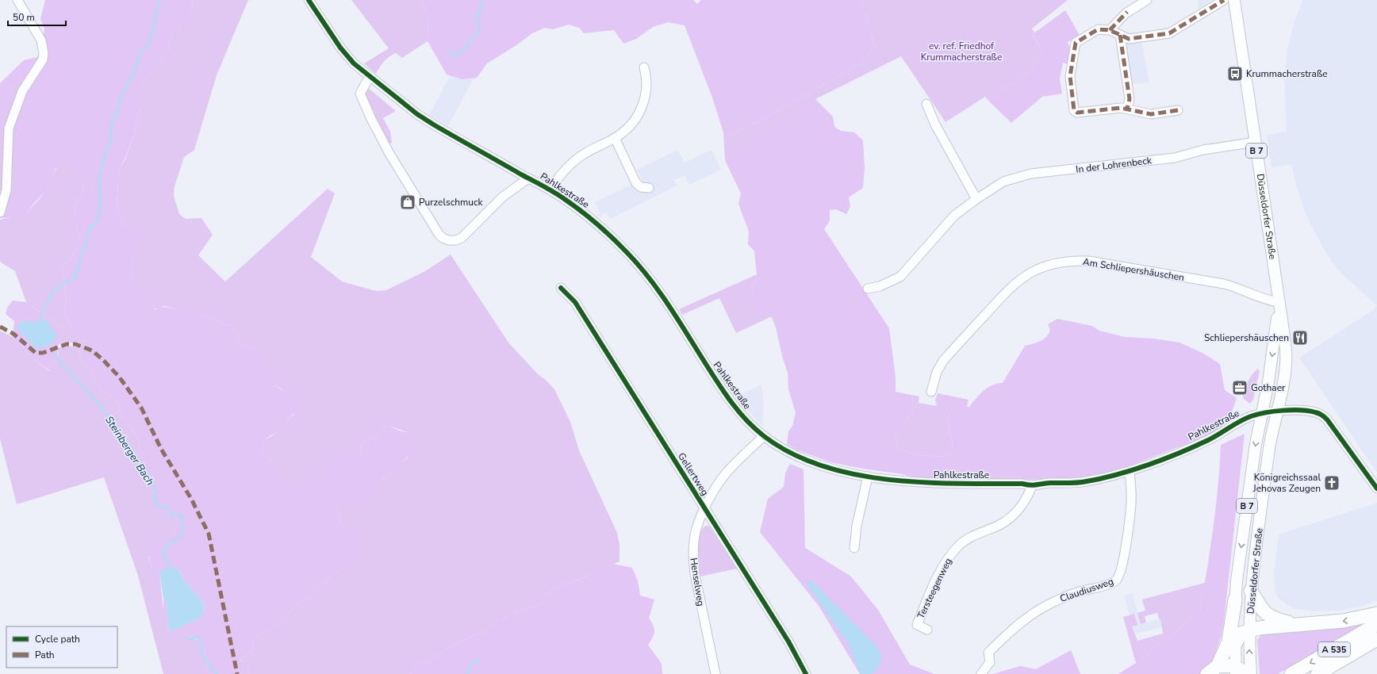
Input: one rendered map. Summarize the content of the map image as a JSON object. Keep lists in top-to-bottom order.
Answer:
{
  "streets": {
    "highway": ["A 535"],
    "main road": ["B 7", "Düsseldorfer Straße"],
    "street": [
      "In der Lohrenbeck",
      "Pahlkestraße",
      "Am Schliepershäuschen",
      "Gellertweg",
      "Henselweg",
      "Tersteegenweg",
      "Claudiusweg"
    ]
  },
  "crossings": [
    ["In der Lohrenbeck", "Düsseldorfer Straße"],
    ["Pahlkestraße", "Düsseldorfer Straße"],
    ["Pahlkestraße", "Henselweg"],
    ["Pahlkestraße", "Tersteegenweg"],
    ["Pahlkestraße", "Claudiusweg"],
    ["Düsseldorfer Straße", "Am Schliepershäuschen"],
    ["Gellertweg", "Henselweg"]
  ],
  "water": ["Steinberger Bach"],
  "parks": ["ev. ref. Friedhof Krummacherstraße"],
  "places": {
    "bus stop": ["Krummacherstraße"],
    "shop": ["Purzelschmuck"],
    "restaurant": ["Schliepershäuschen"],
    "office": ["Gothaer"],
    "church": ["Königreichssaal Jehovas Zeugen"]
  },
  "legend": ["Cycle path", "Path"],
  "scale_bar": "50 m"
}
